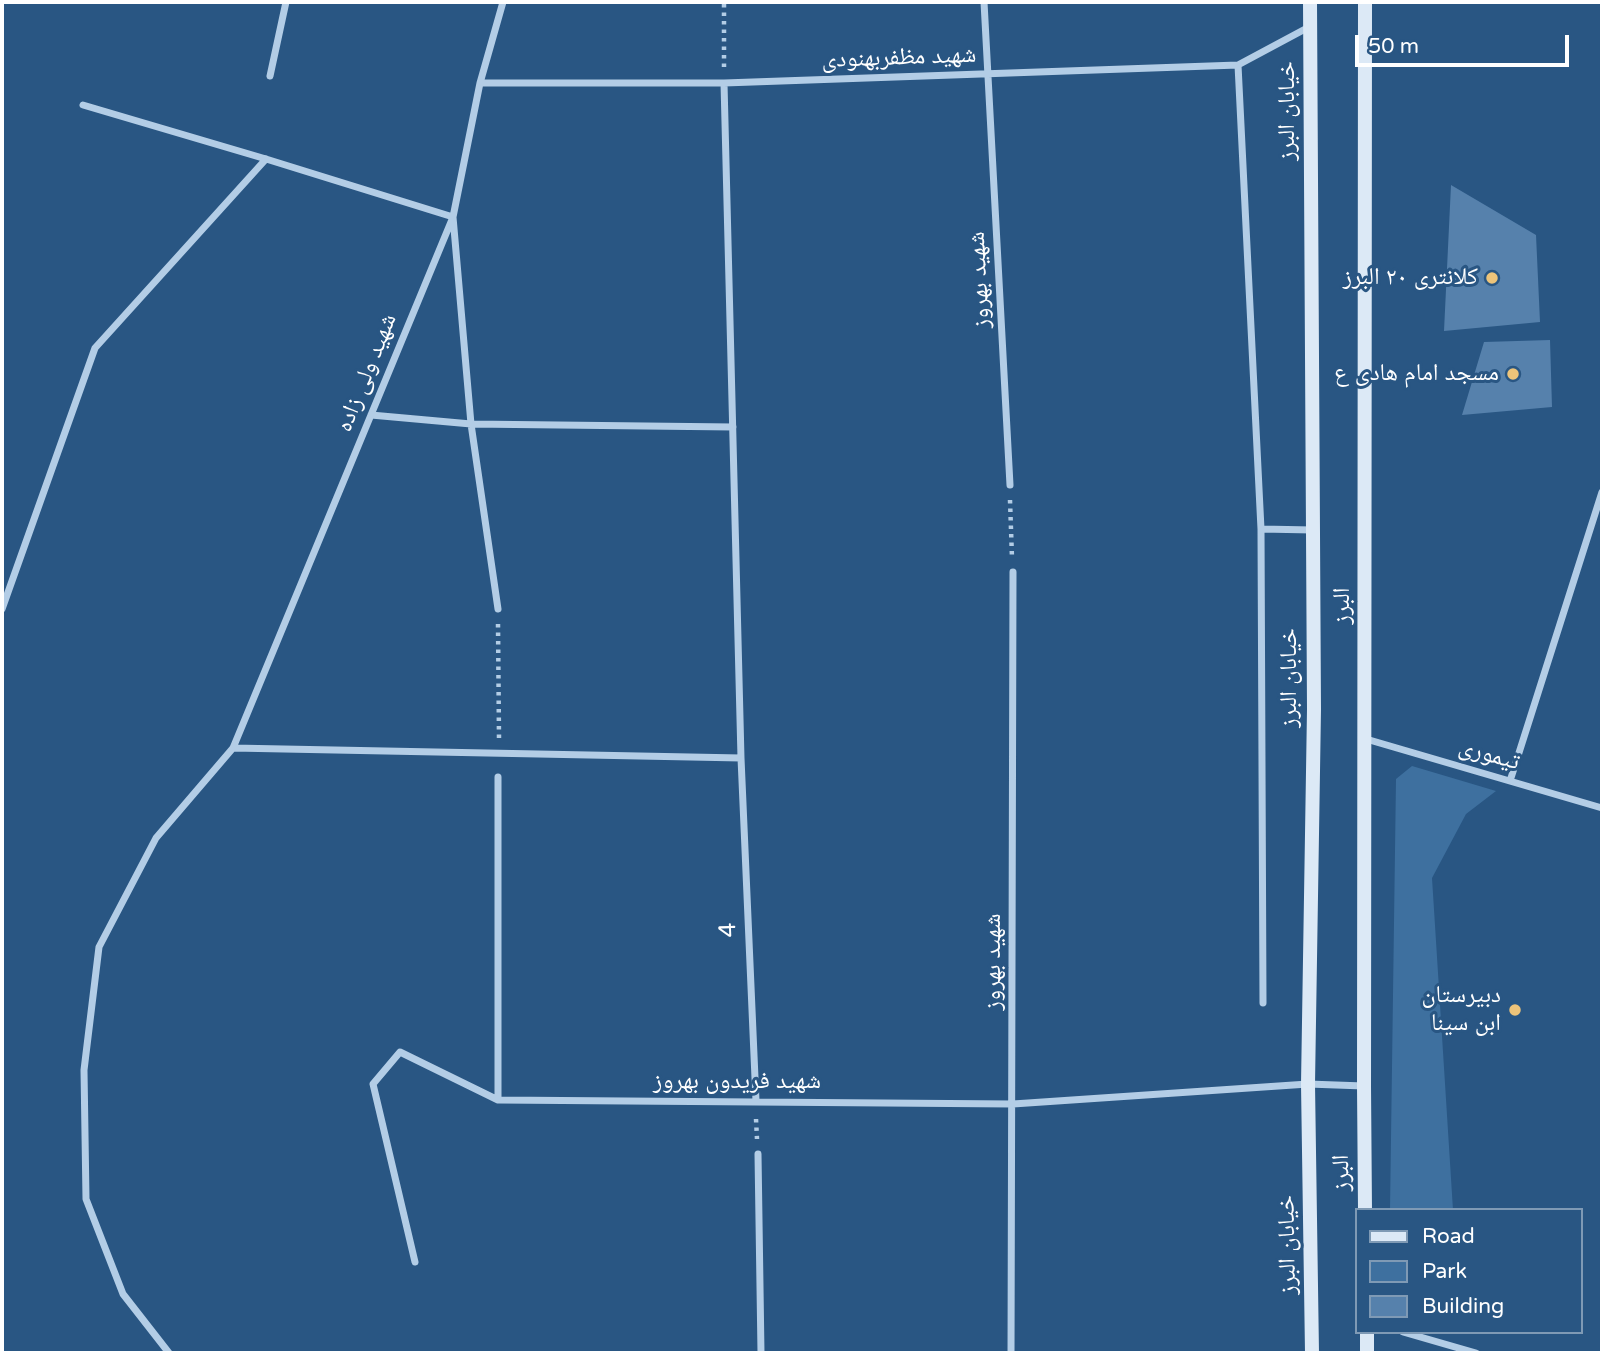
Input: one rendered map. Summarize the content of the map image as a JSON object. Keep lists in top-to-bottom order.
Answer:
{
  "streets": {
    "main road": ["خیابان البرز", "البرز"],
    "street": [
      "شهید مظفربهنودی",
      "شهید بهروز",
      "شهید ولی زاده",
      "تیموری",
      "4",
      "شهید فریدون بهروز"
    ]
  },
  "crossings": [
    ["شهید مظفربهنودی", "خیابان البرز"],
    ["شهید مظفربهنودی", "شهید بهروز"],
    ["شهید مظفربهنودی", "شهید ولی زاده"],
    ["شهید مظفربهنودی", "4"],
    ["خیابان البرز", "شهید فریدون بهروز"],
    ["شهید بهروز", "شهید فریدون بهروز"],
    ["البرز", "تیموری"],
    ["البرز", "شهید فریدون بهروز"],
    ["4", "شهید فریدون بهروز"]
  ],
  "places": ["کلانتری ۲۰ البرز", "مسجد امام هادی ع", "دبیرستان ابن سینا"],
  "legend": ["Road", "Park", "Building"],
  "scale_bar": "50 m"
}
